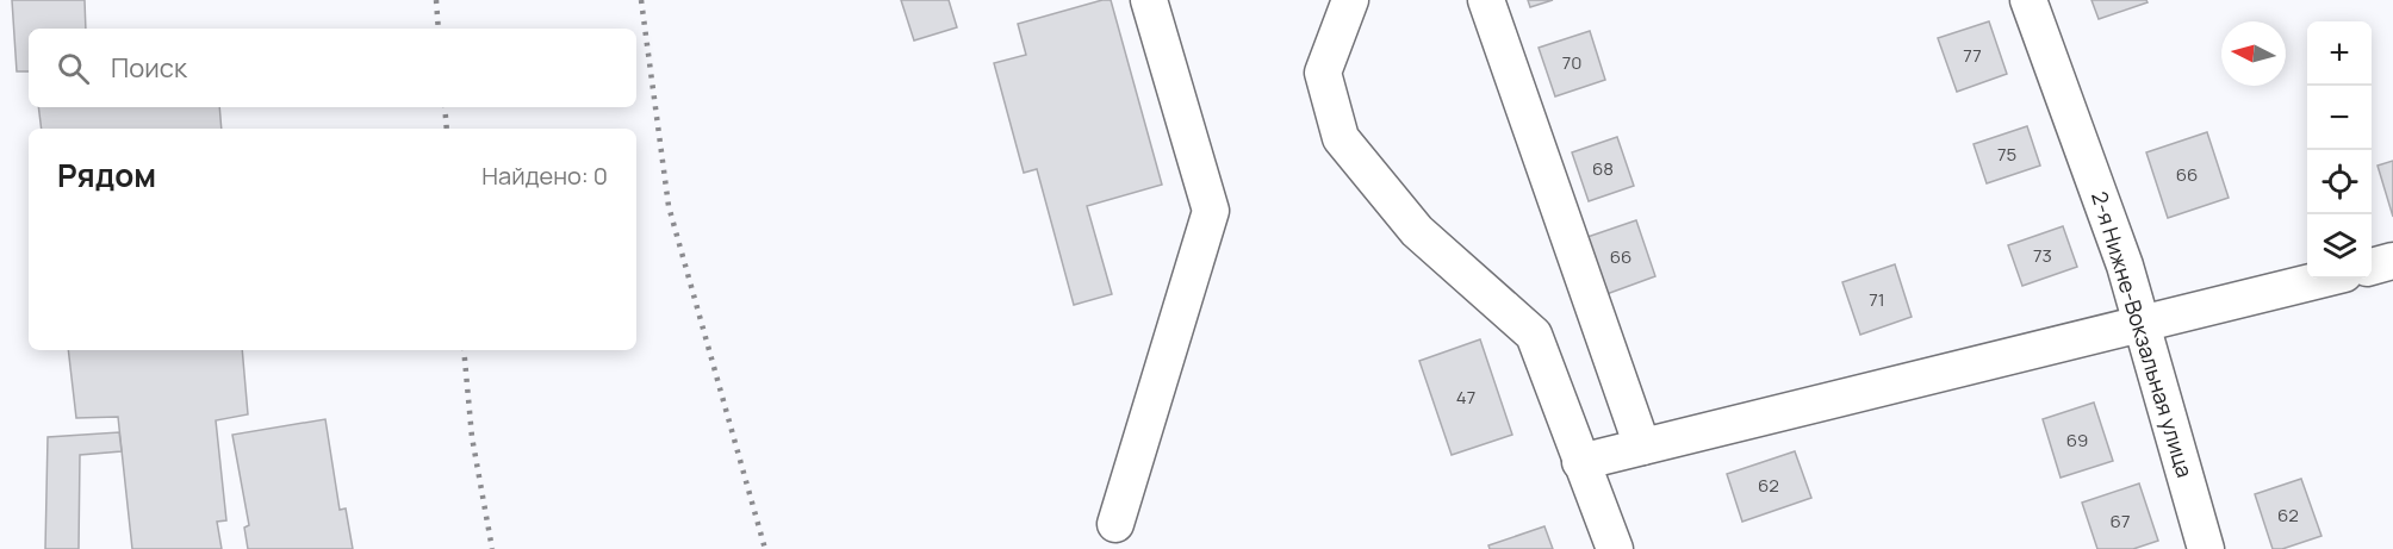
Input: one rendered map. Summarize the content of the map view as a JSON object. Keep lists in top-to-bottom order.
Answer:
{
  "streets": {
    "street": ["2-я Нижне-Вокзальная улица"]
  },
  "house_numbers": [
    "77",
    "70",
    "75",
    "68",
    "66",
    "73",
    "66",
    "71",
    "47",
    "69",
    "62",
    "62",
    "67"
  ],
  "north": "left",
  "page": {
    "map_buttons": ["+", "−"],
    "search": "Поиск",
    "heading": ["Рядом", "Найдено: 0"]
  }
}
